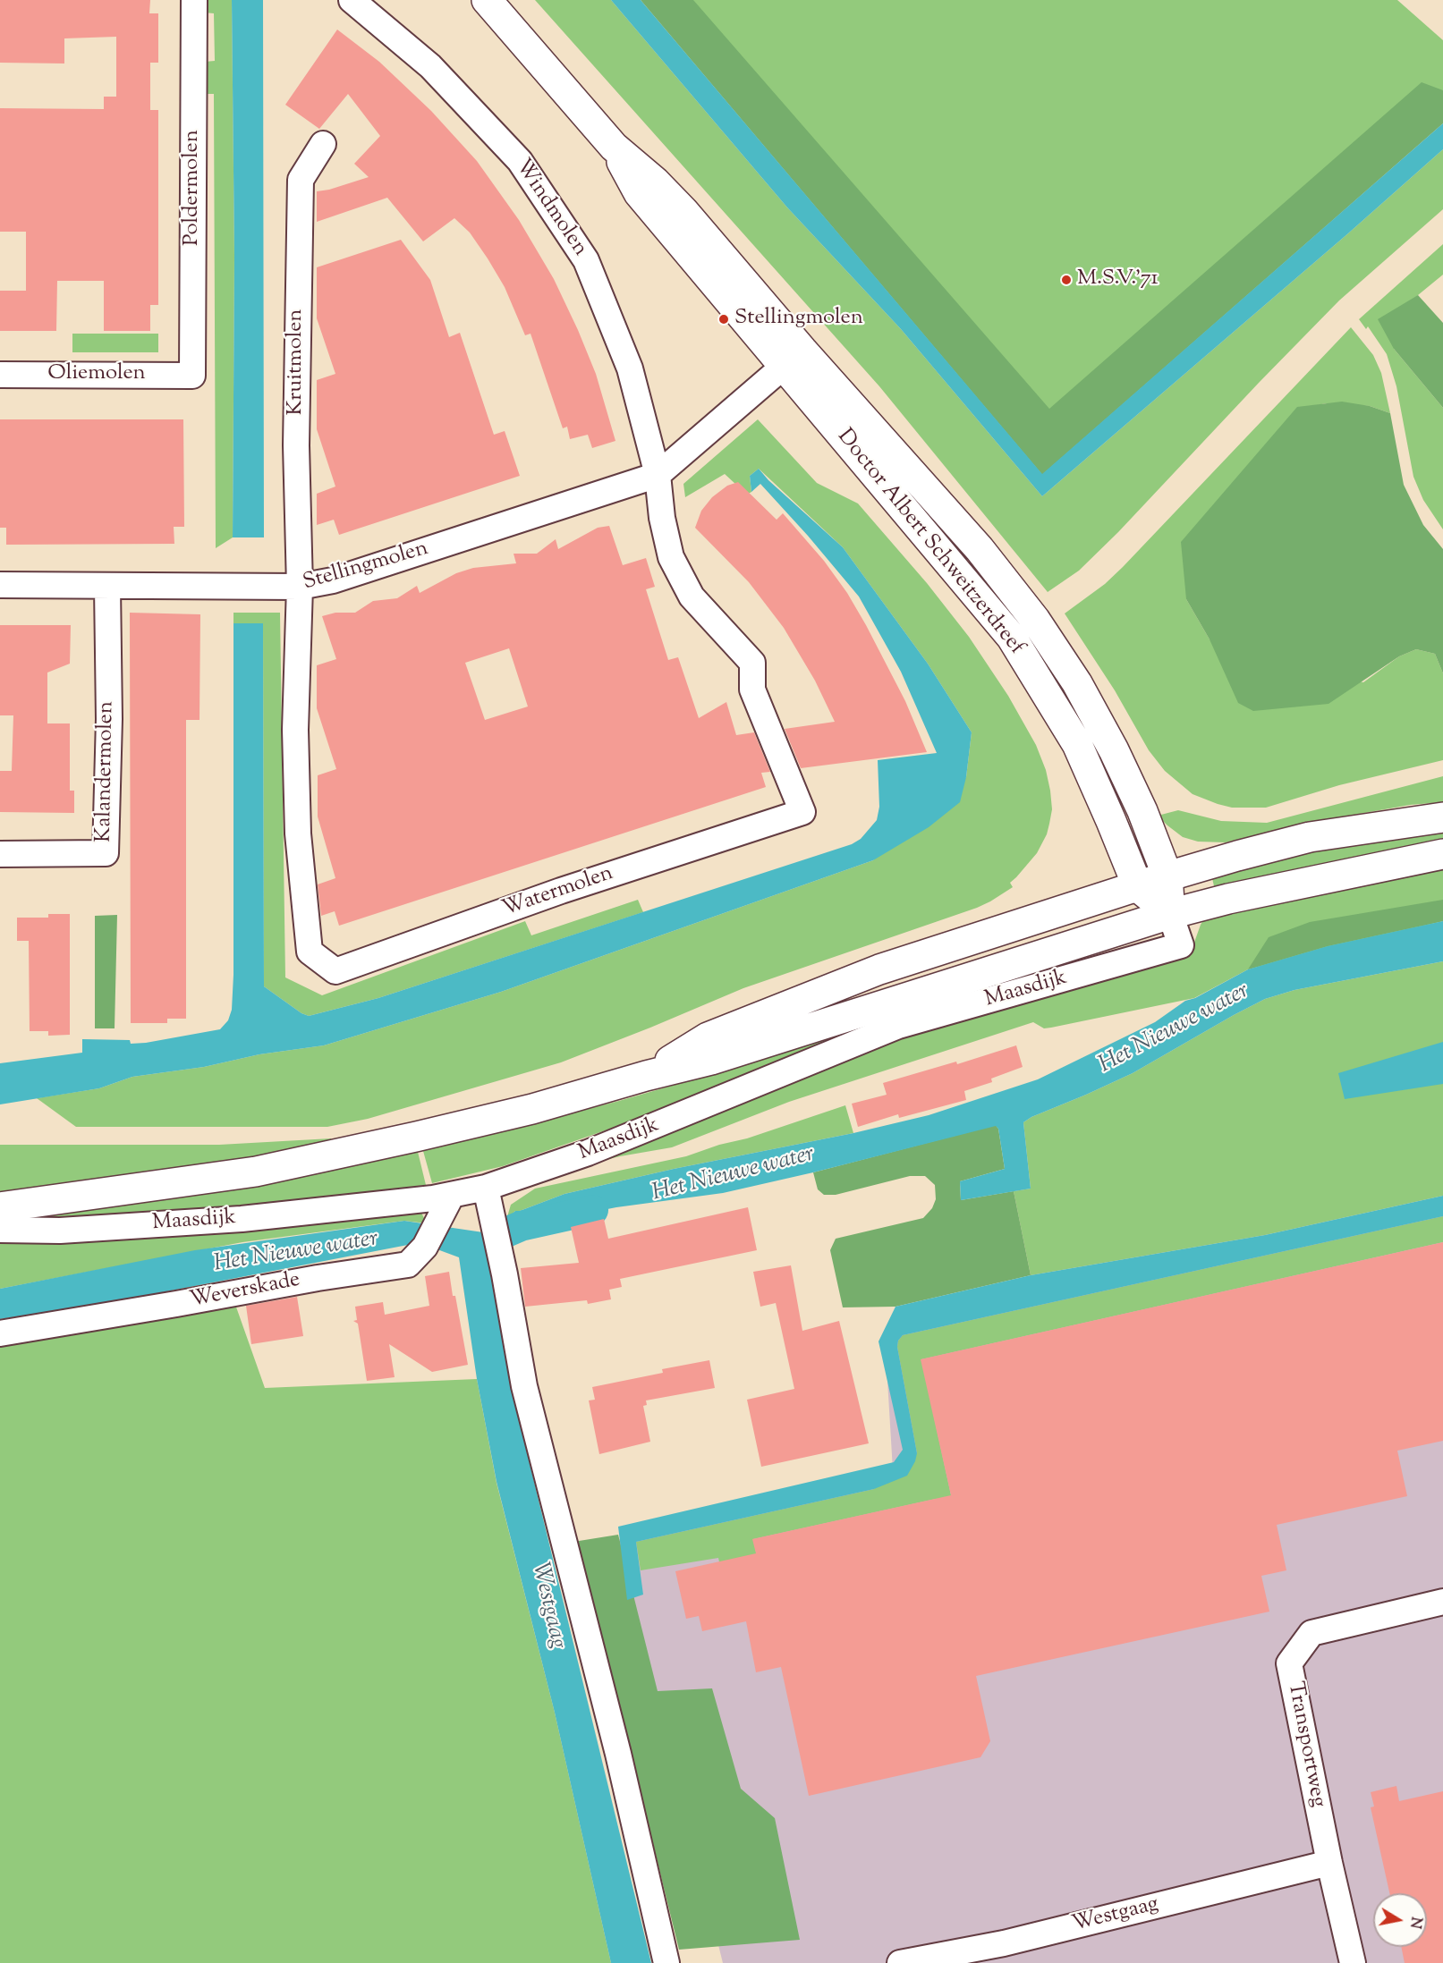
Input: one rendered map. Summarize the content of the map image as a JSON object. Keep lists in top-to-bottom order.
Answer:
{
  "streets": {
    "main road": ["Doctor Albert Schweitzerdreef", "Maasdijk"],
    "street": [
      "Poldermolen",
      "Windmolen",
      "Kruitmolen",
      "Oliemolen",
      "Stellingmolen",
      "Kalandermolen",
      "Watermolen",
      "Weverskade",
      "Transportweg",
      "Westgaag"
    ]
  },
  "crossings": [
    ["Poldermolen", "Oliemolen"],
    ["Windmolen", "Stellingmolen"],
    ["Windmolen", "Watermolen"],
    ["Kruitmolen", "Stellingmolen"],
    ["Kruitmolen", "Watermolen"],
    ["Doctor Albert Schweitzerdreef", "Stellingmolen"],
    ["Doctor Albert Schweitzerdreef", "Maasdijk"],
    ["Stellingmolen", "Kalandermolen"],
    ["Stellingmolen", "Watermolen"],
    ["Maasdijk", "Weverskade"],
    ["Transportweg", "Westgaag"]
  ],
  "water": ["Het Nieuwe water", "Westgaag"],
  "places": ["M.S.V.'71", "Stellingmolen"],
  "north": "right"
}
